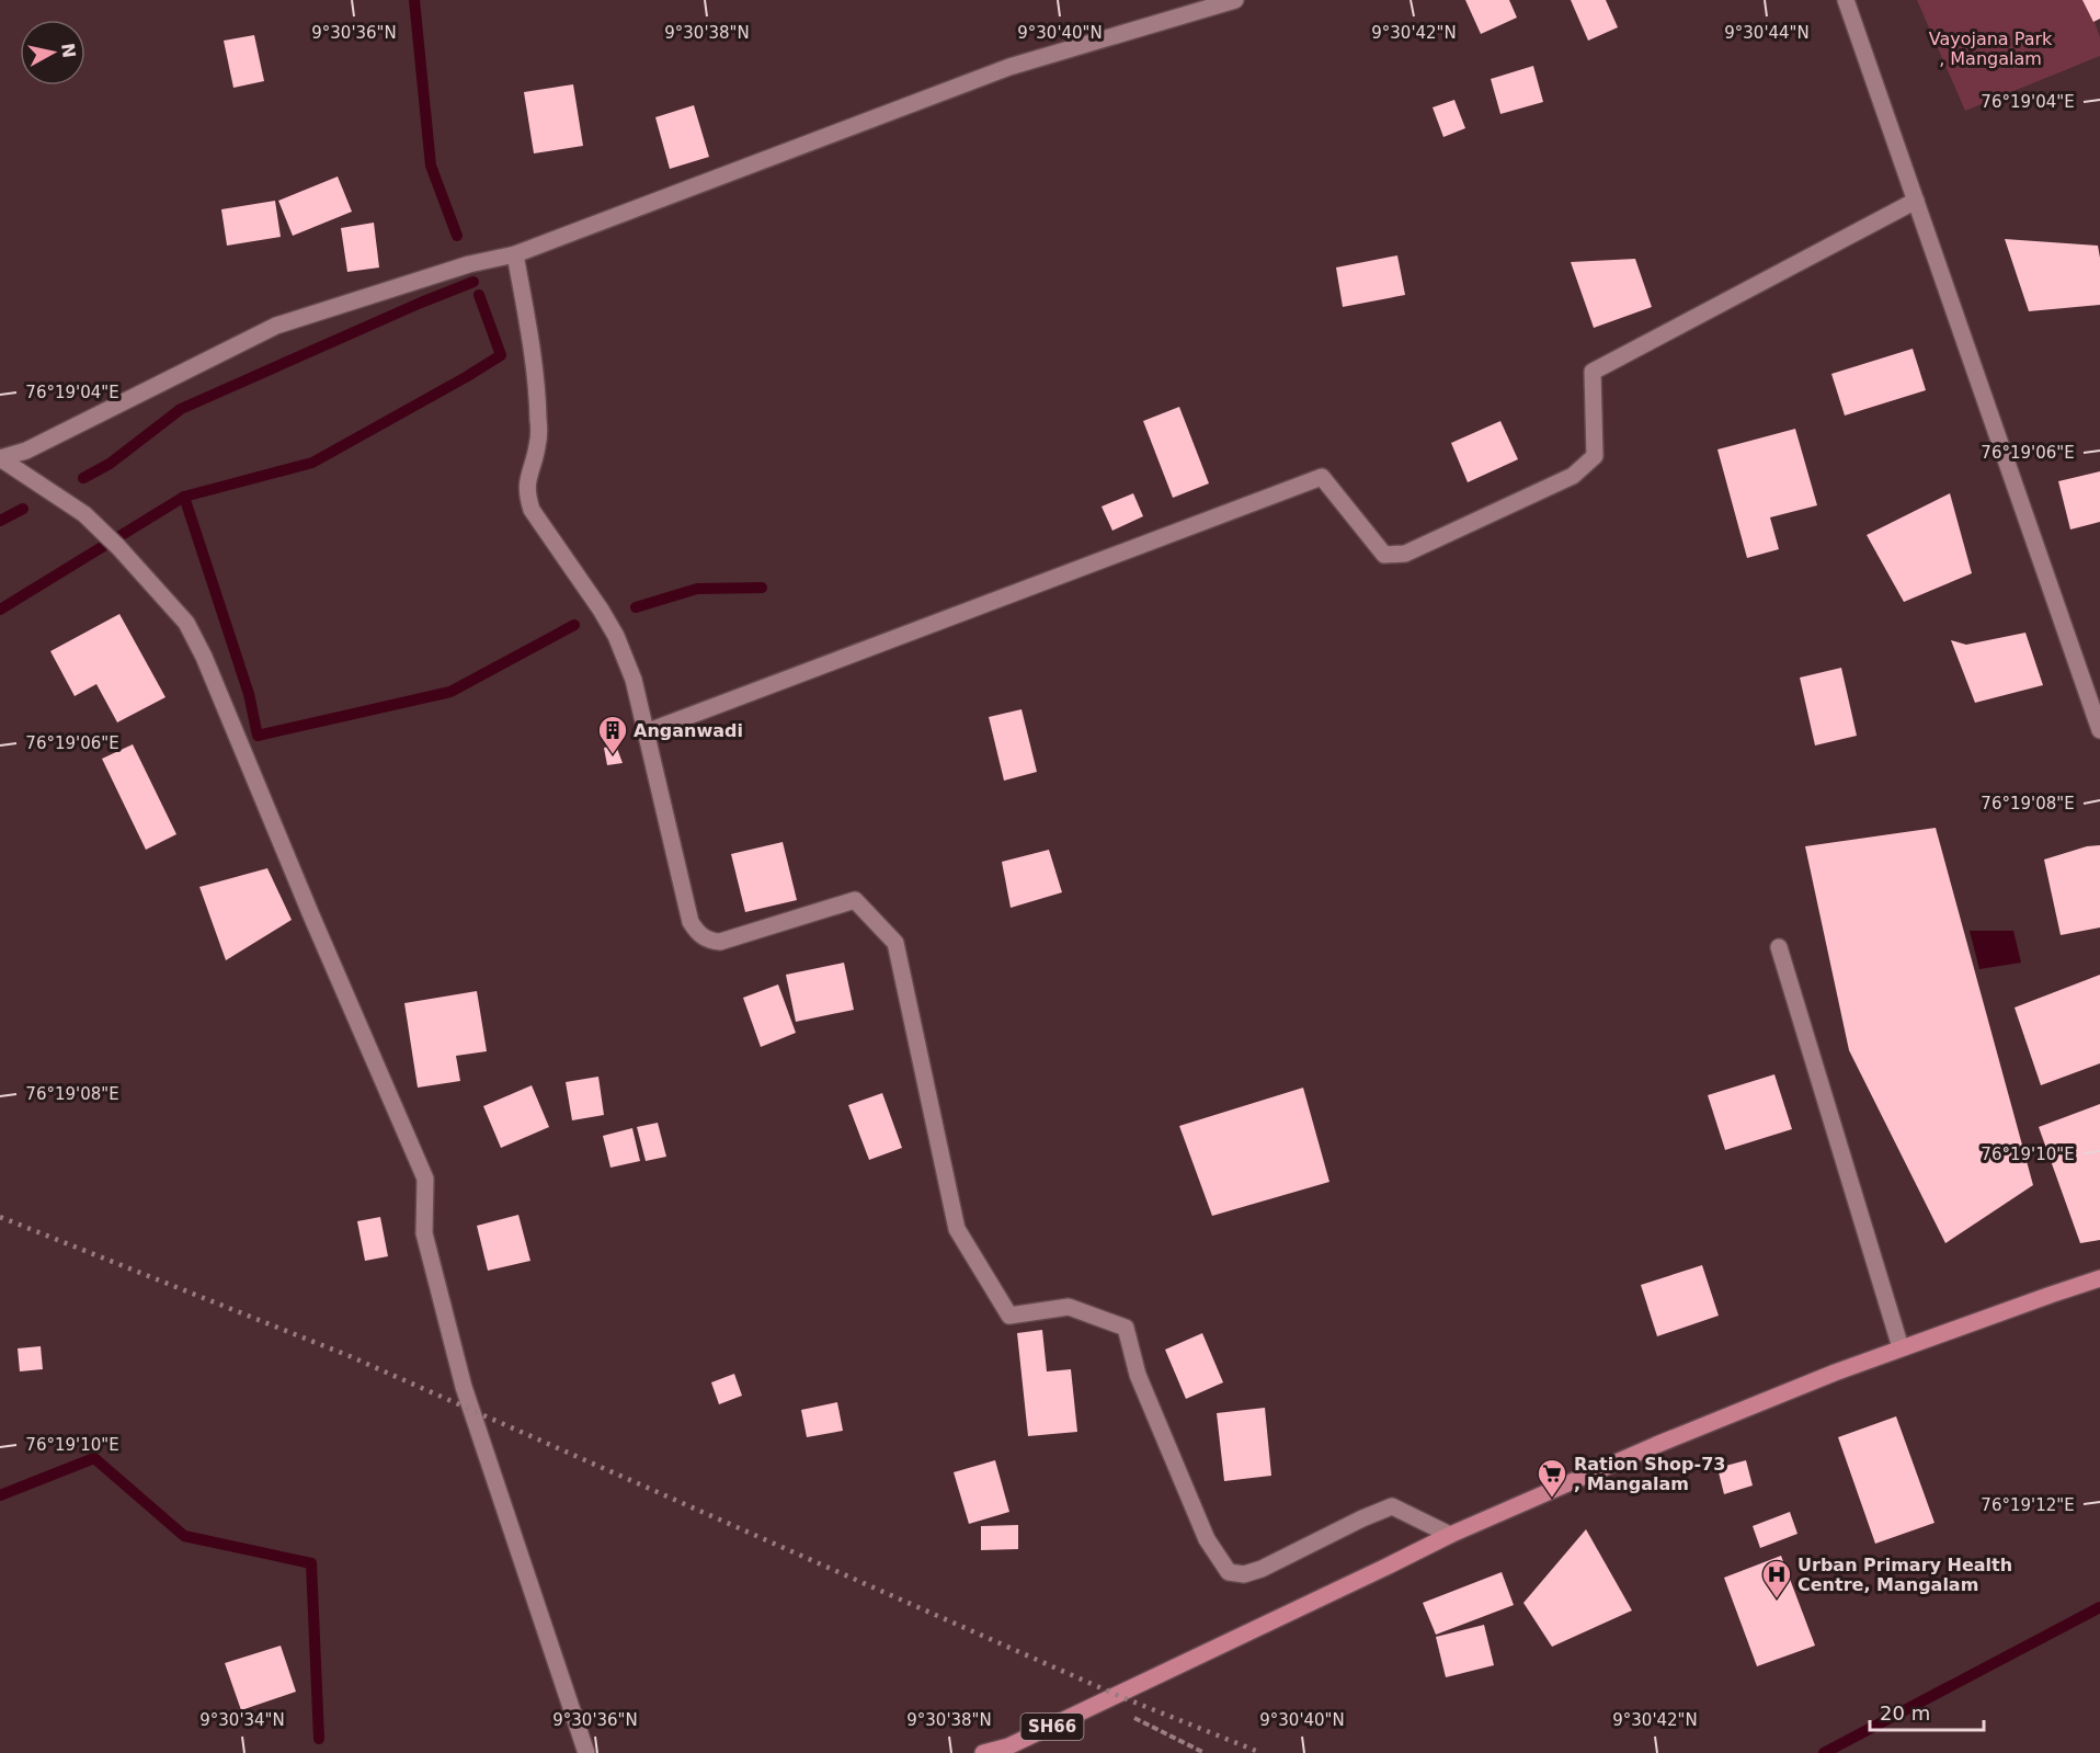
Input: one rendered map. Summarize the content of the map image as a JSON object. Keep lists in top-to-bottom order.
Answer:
{
  "streets": {
    "main road": ["SH66"]
  },
  "parks": ["Vayojana Park , Mangalam"],
  "places": {
    "building": ["Anganwadi"],
    "supermarket": ["Ration Shop-73 , Mangalam"],
    "hospital": ["Urban Primary Health Centre, Mangalam"]
  },
  "scale_bar": "20 m",
  "north": "right",
  "coordinates": [
    "9°30'36\"N",
    "9°30'38\"N",
    "9°30'40\"N",
    "9°30'42\"N",
    "9°30'44\"N",
    "76°19'04\"E",
    "76°19'06\"E",
    "76°19'08\"E",
    "76°19'10\"E",
    "76°19'12\"E",
    "9°30'34\"N"
  ]
}
